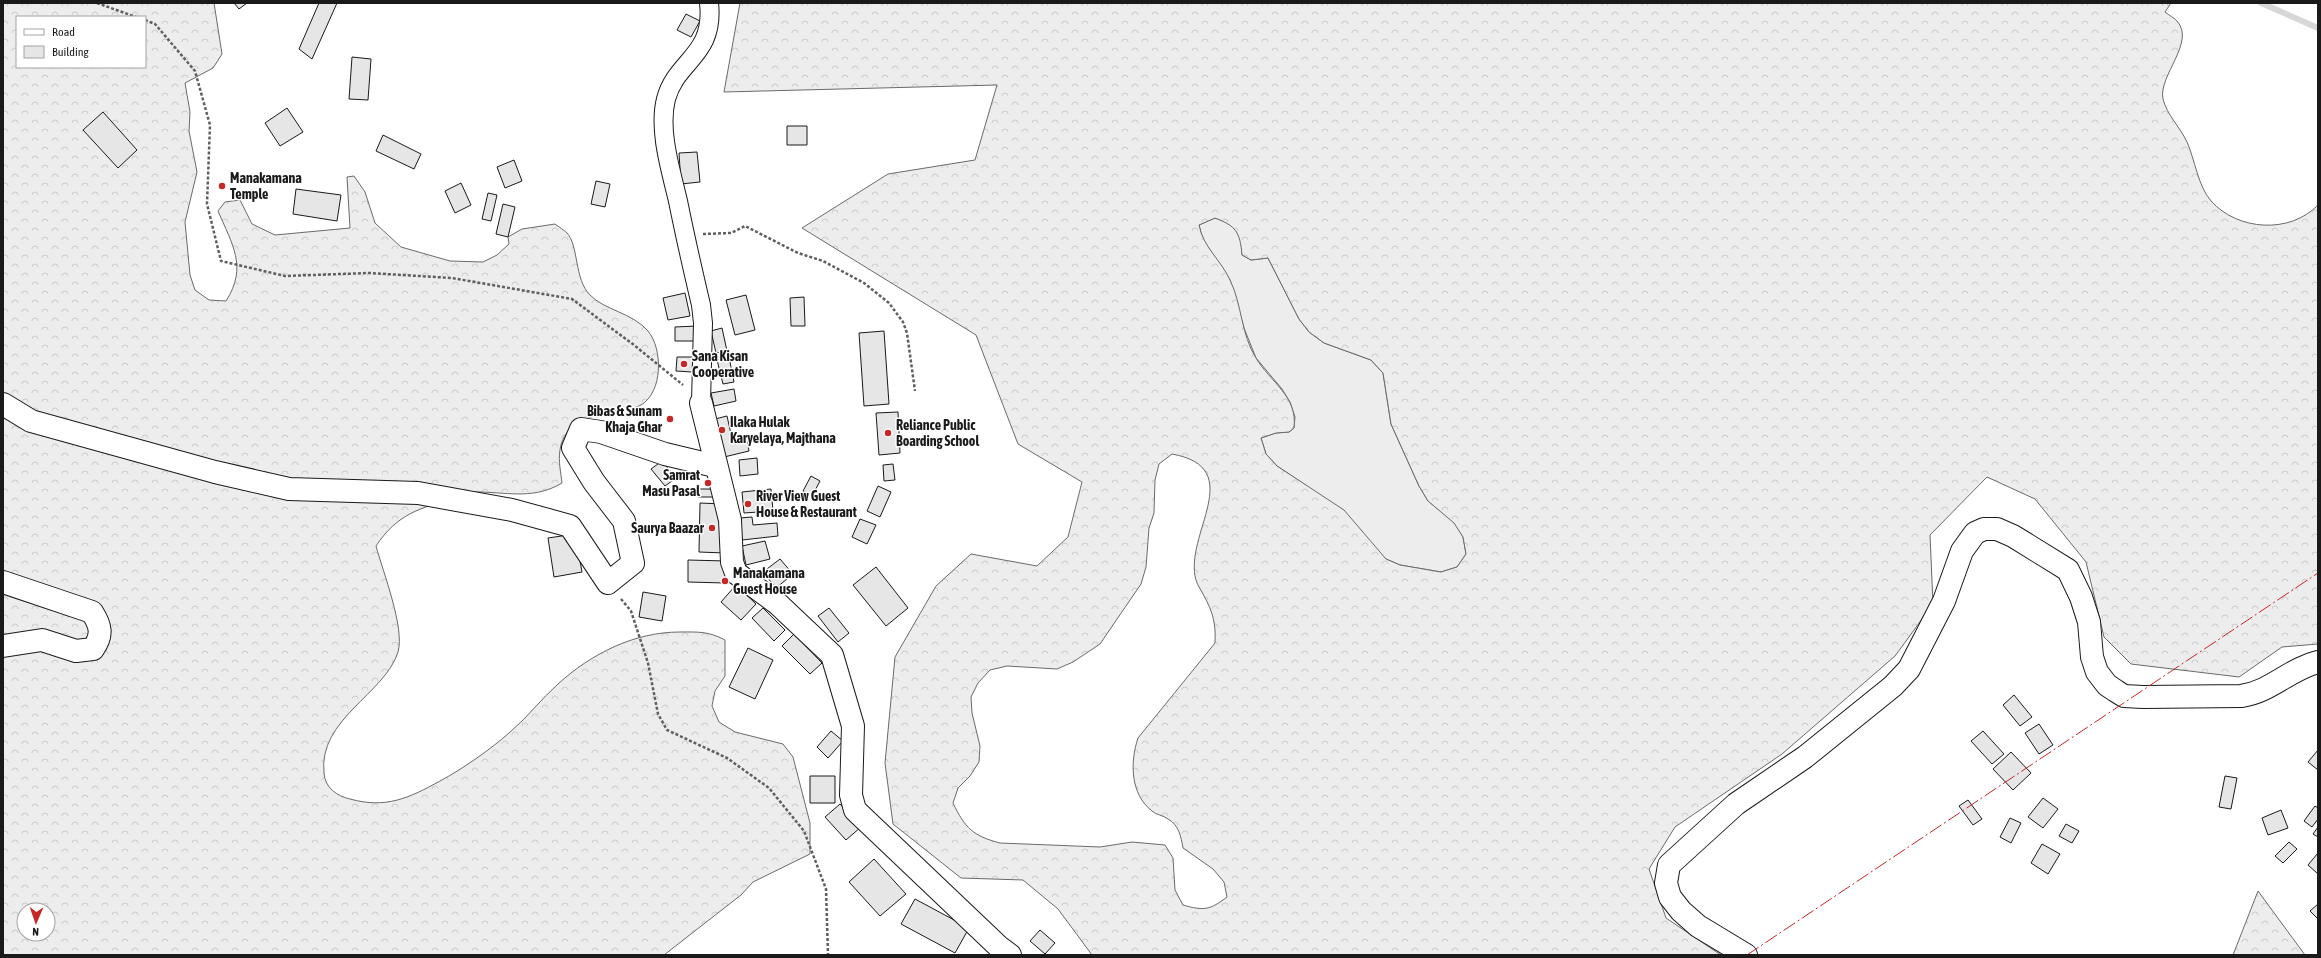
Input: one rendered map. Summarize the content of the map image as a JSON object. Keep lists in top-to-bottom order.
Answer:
{
  "places": [
    "Manakamana Temple",
    "Sana Kisan Cooperative",
    "Bibas & Sunam Khaja Ghar",
    "Ilaka Hulak Karyelaya, Majthana",
    "Reliance Public Boarding School",
    "Samrat Masu Pasal",
    "River View Guest House & Restaurant",
    "Saurya Baazar",
    "Manakamana Guest House"
  ],
  "legend": ["Road", "Building"],
  "north": "bottom"
}
